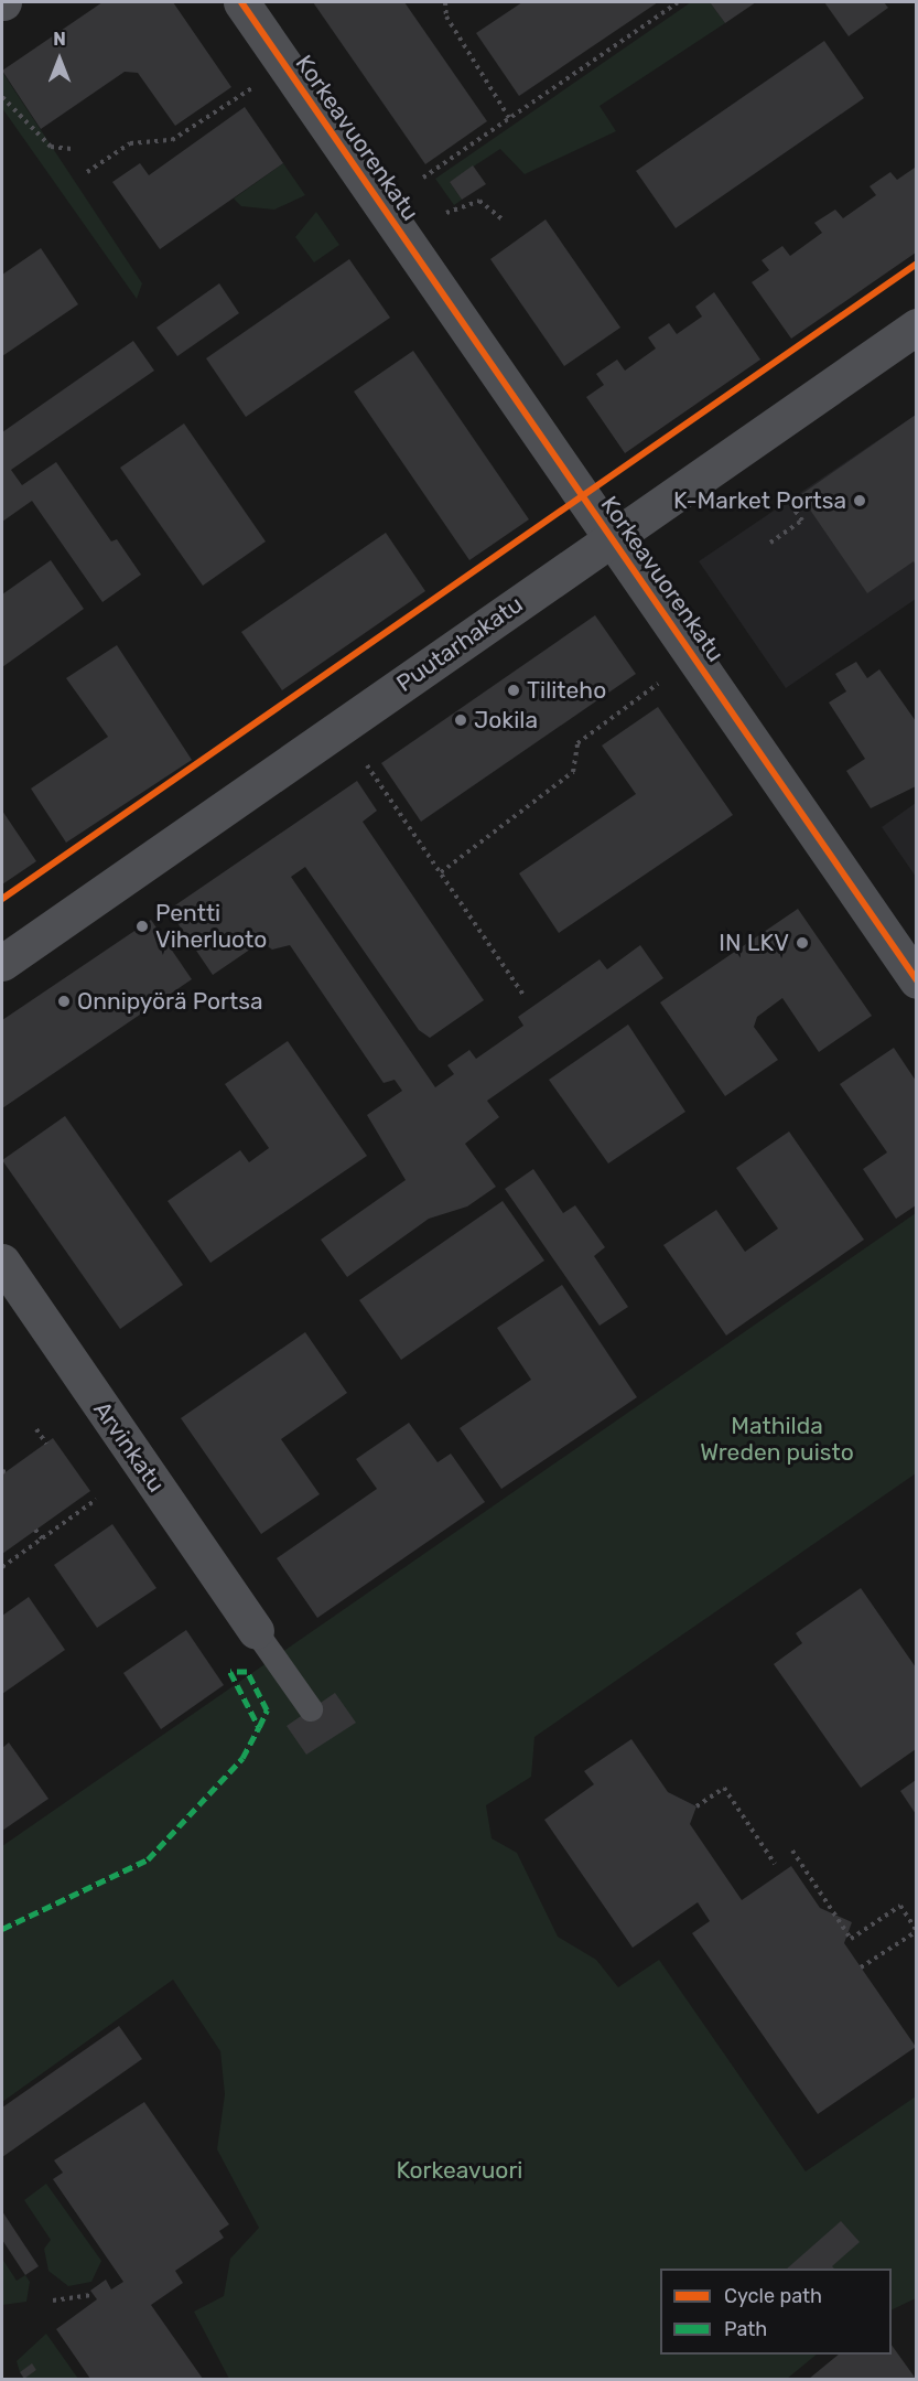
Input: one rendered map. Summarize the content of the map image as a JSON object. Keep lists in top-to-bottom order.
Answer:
{
  "streets": {
    "street": ["Korkeavuorenkatu", "Puutarhakatu", "Arvinkatu"]
  },
  "crossings": [
    ["Korkeavuorenkatu", "Puutarhakatu"]
  ],
  "parks": ["Mathilda Wreden puisto", "Korkeavuori"],
  "places": [
    "K-Market Portsa",
    "Tiliteho",
    "Jokila",
    "Pentti Viherluoto",
    "IN LKV",
    "Onnipyörä Portsa"
  ],
  "legend": ["Cycle path", "Path"],
  "north": "top"
}
